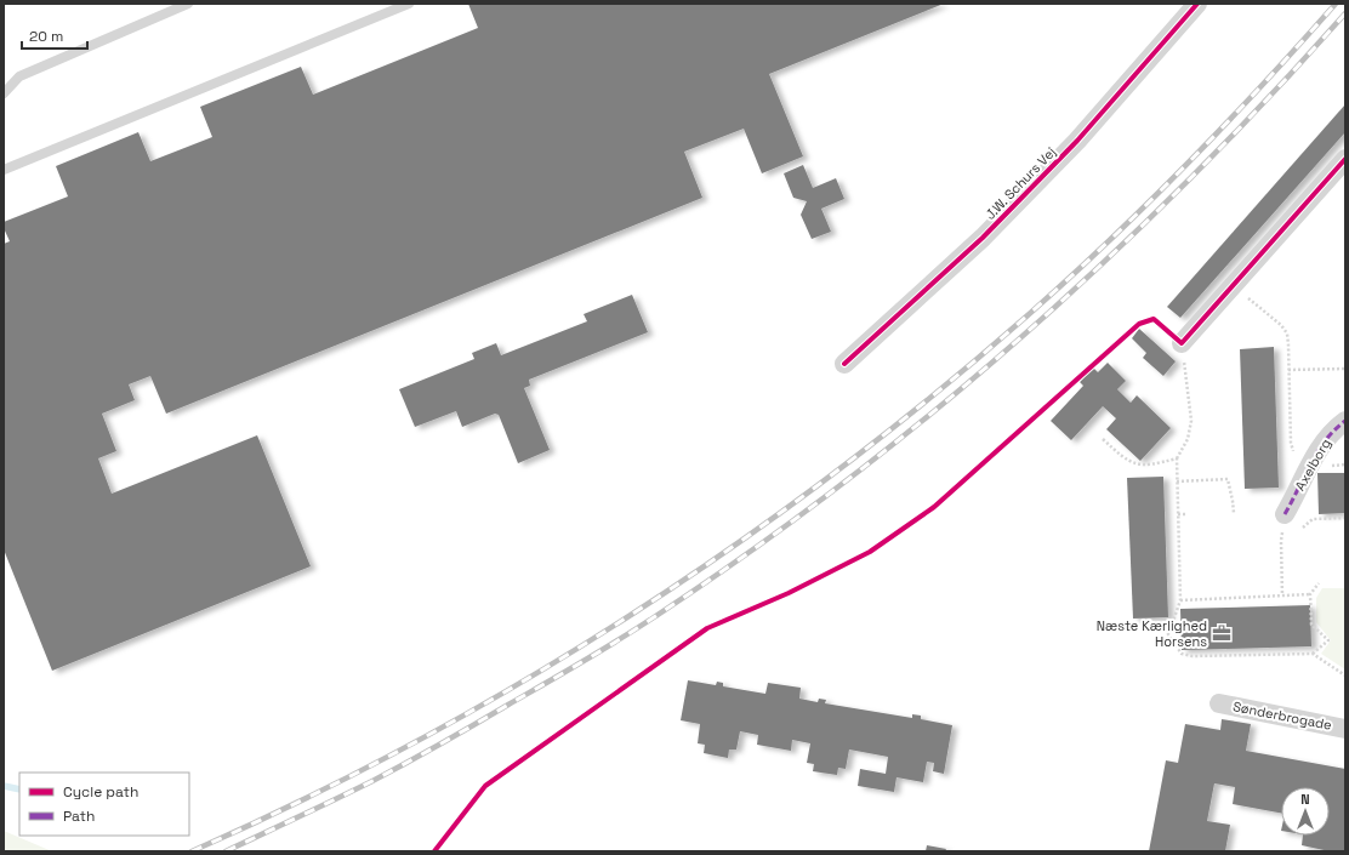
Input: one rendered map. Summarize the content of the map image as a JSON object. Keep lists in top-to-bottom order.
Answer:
{
  "streets": {
    "street": ["J.W. Schurs Vej", "Axelborg", "Sønderbrogade"]
  },
  "places": {
    "office": ["Næste Kærlighed Horsens"]
  },
  "legend": ["Cycle path", "Path"],
  "scale_bar": "20 m",
  "north": "top"
}
